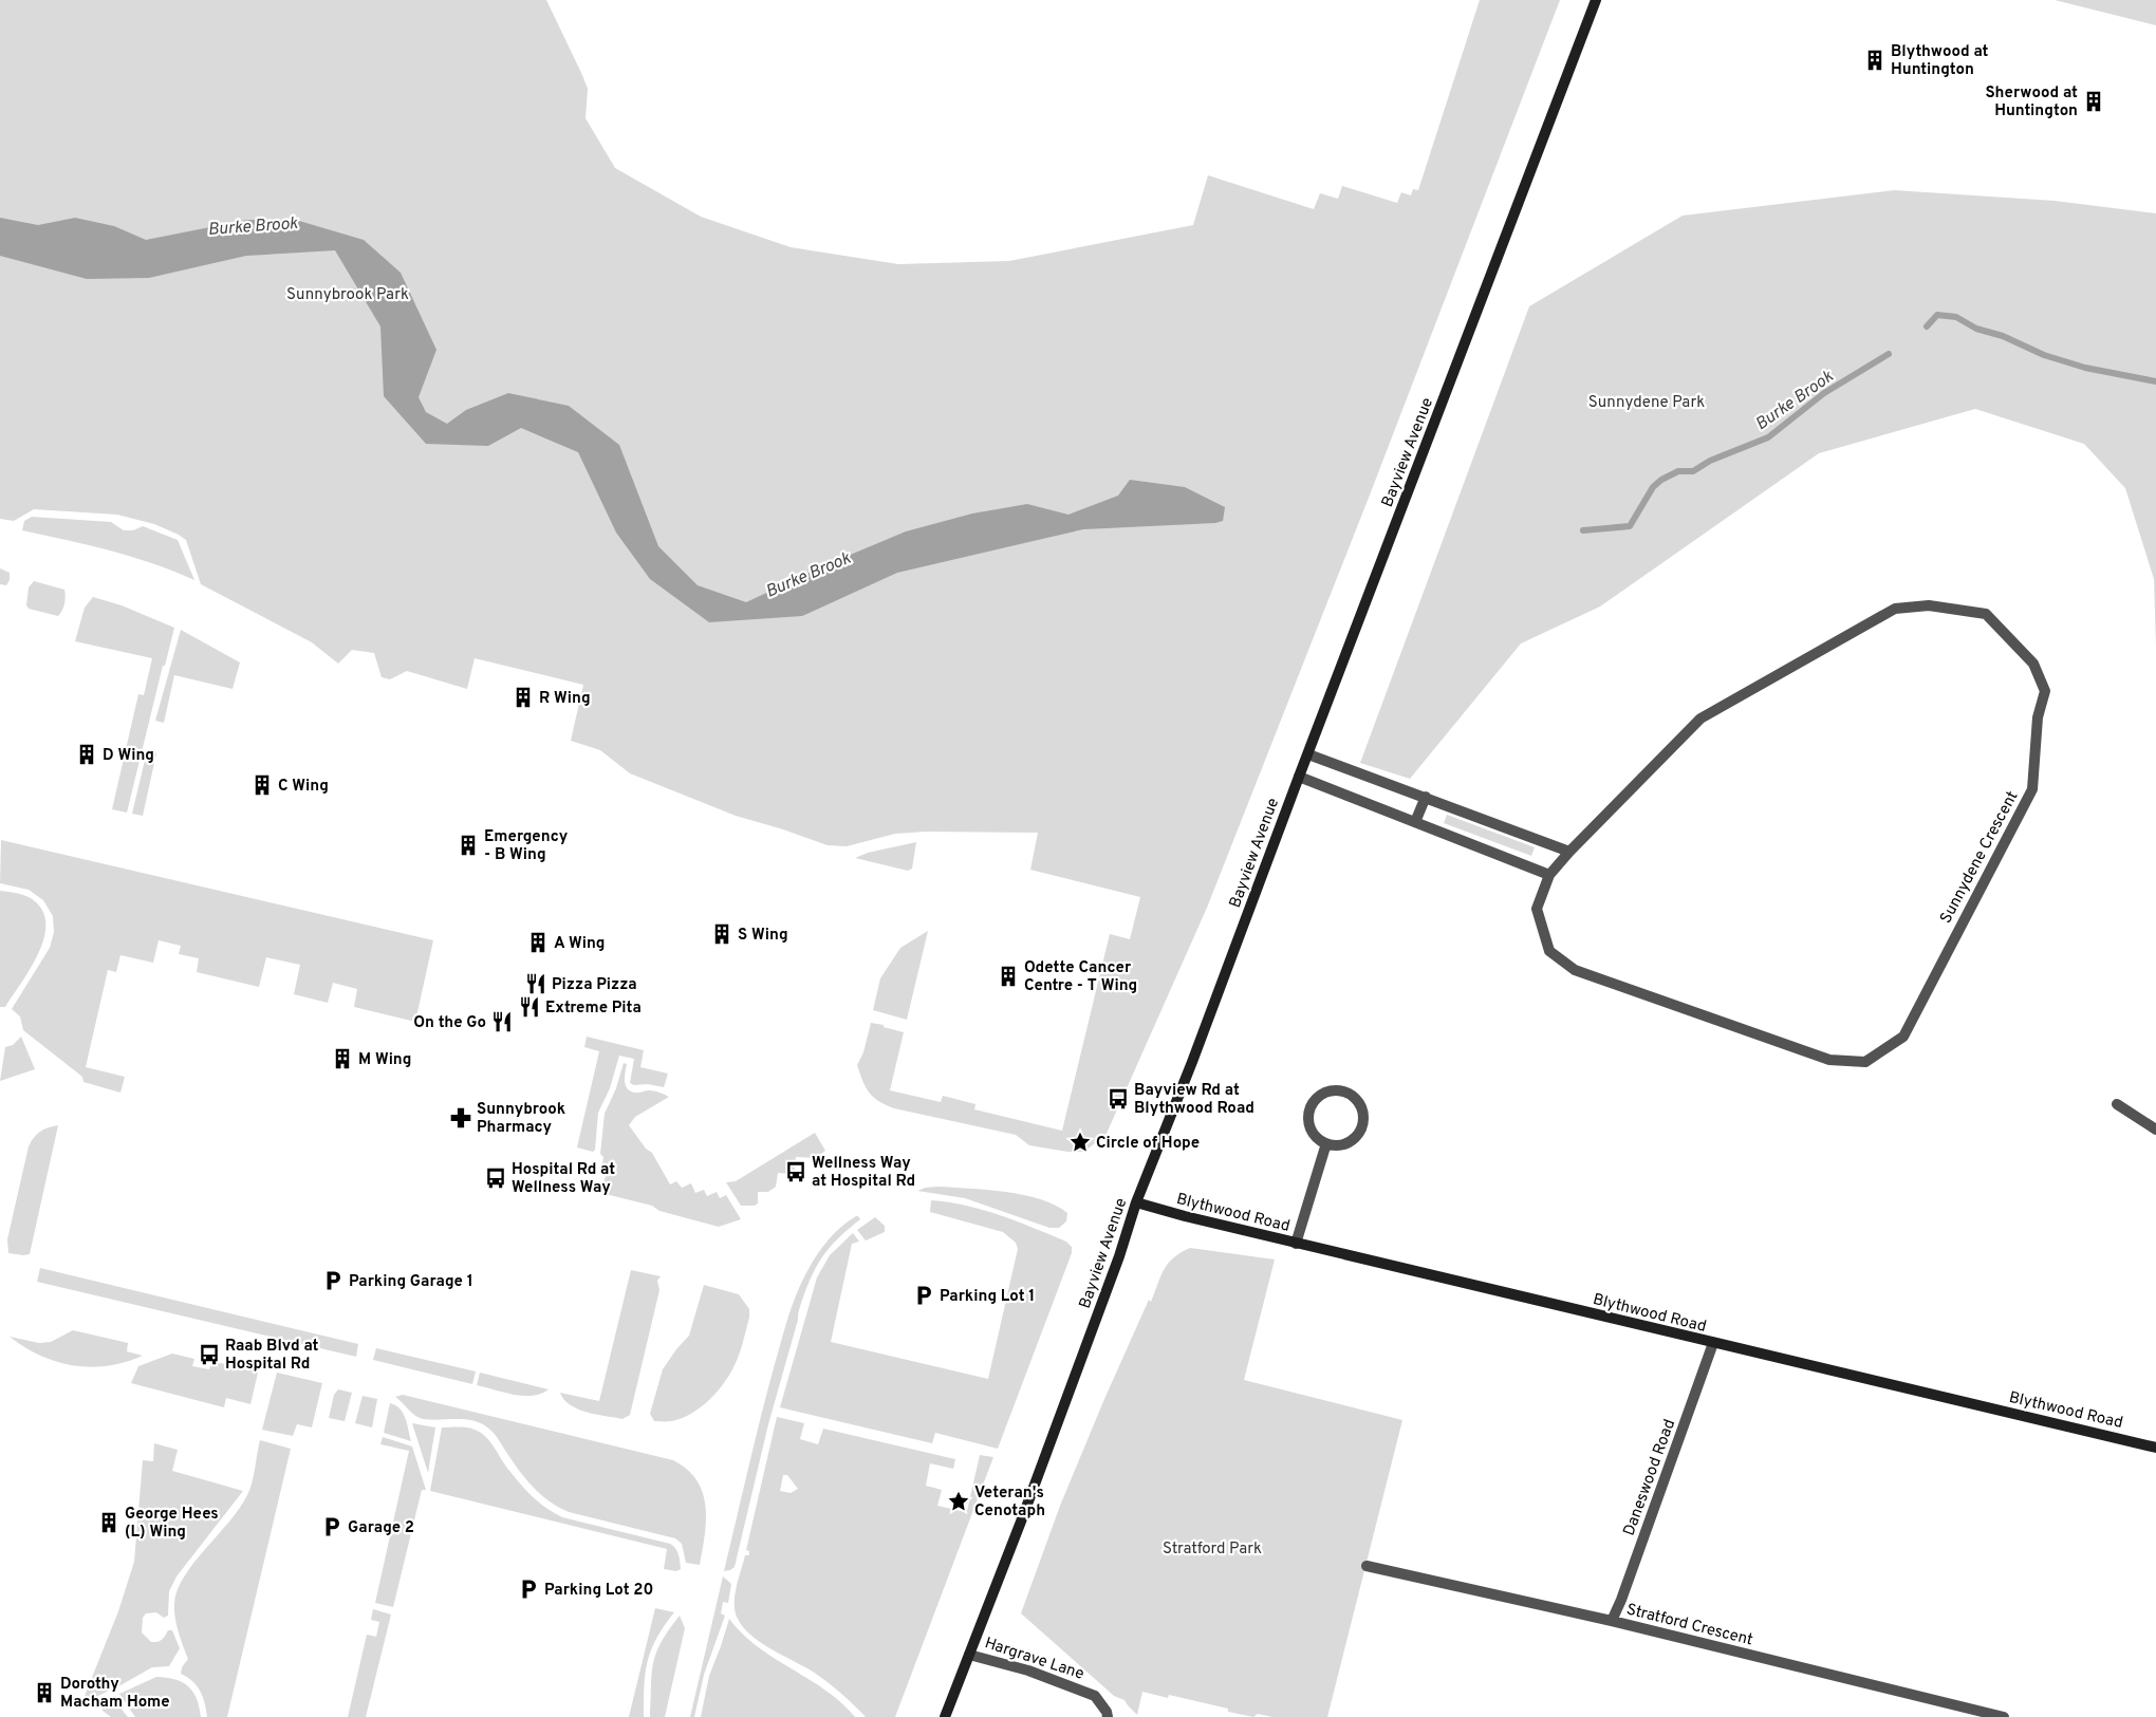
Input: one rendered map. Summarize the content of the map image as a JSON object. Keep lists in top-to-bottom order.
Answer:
{
  "streets": {
    "main road": ["Bayview Avenue", "Blythwood Road"],
    "street": [
      "Sunnydene Crescent",
      "Daneswood Road",
      "Stratford Crescent",
      "Hargrave Lane"
    ]
  },
  "crossings": [
    ["Bayview Avenue", "Blythwood Road"],
    ["Bayview Avenue", "Hargrave Lane"],
    ["Blythwood Road", "Daneswood Road"],
    ["Daneswood Road", "Stratford Crescent"]
  ],
  "water": ["Burke Brook"],
  "parks": ["Sunnybrook Park", "Sunnydene Park", "Stratford Park"],
  "places": {
    "building": [
      "Blythwood at Huntington",
      "Sherwood at Huntington",
      "R Wing",
      "D Wing",
      "C Wing",
      "Emergency - B Wing",
      "S Wing",
      "A Wing",
      "Odette Cancer Centre - T Wing",
      "M Wing",
      "George Hees (L) Wing",
      "Dorothy Macham Home"
    ],
    "restaurant": ["Pizza Pizza", "Extreme Pita", "On the Go"],
    "bus stop": [
      "Bayview Rd at Blythwood Road",
      "Wellness Way at Hospital Rd",
      "Hospital Rd at Wellness Way",
      "Raab Blvd at Hospital Rd"
    ],
    "pharmacy": ["Sunnybrook Pharmacy"],
    "place": ["Circle of Hope", "Veteran's Cenotaph"],
    "parking": [
      "Parking Garage 1",
      "Parking Lot 1",
      "Garage 2",
      "Parking Lot 20"
    ]
  }
}
